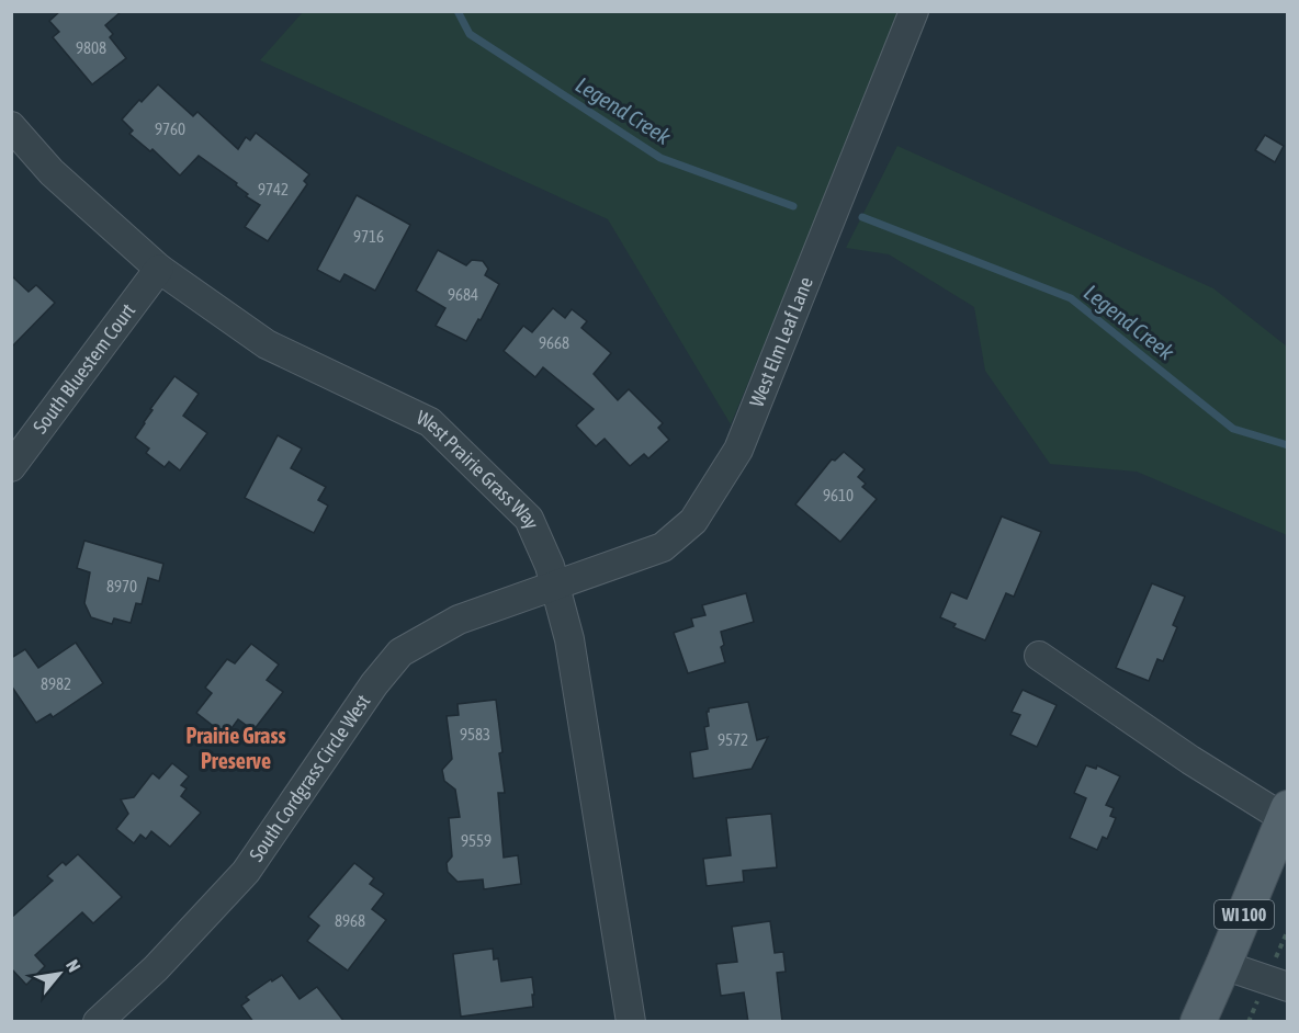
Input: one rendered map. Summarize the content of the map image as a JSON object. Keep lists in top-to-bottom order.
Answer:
{
  "streets": {
    "main road": ["WI 100"],
    "street": [
      "West Elm Leaf Lane",
      "South Bluestem Court",
      "West Prairie Grass Way",
      "South Cordgrass Circle West"
    ]
  },
  "crossings": [
    ["West Elm Leaf Lane", "West Prairie Grass Way"],
    ["West Elm Leaf Lane", "South Cordgrass Circle West"],
    ["South Bluestem Court", "West Prairie Grass Way"],
    ["West Prairie Grass Way", "South Cordgrass Circle West"]
  ],
  "districts": ["Prairie Grass Preserve"],
  "water": ["Legend Creek"],
  "house_numbers": [
    "9808",
    "9760",
    "9742",
    "9716",
    "9684",
    "9668",
    "9610",
    "8970",
    "8982",
    "9583",
    "9572",
    "9559",
    "8968"
  ],
  "north": "top right"
}
